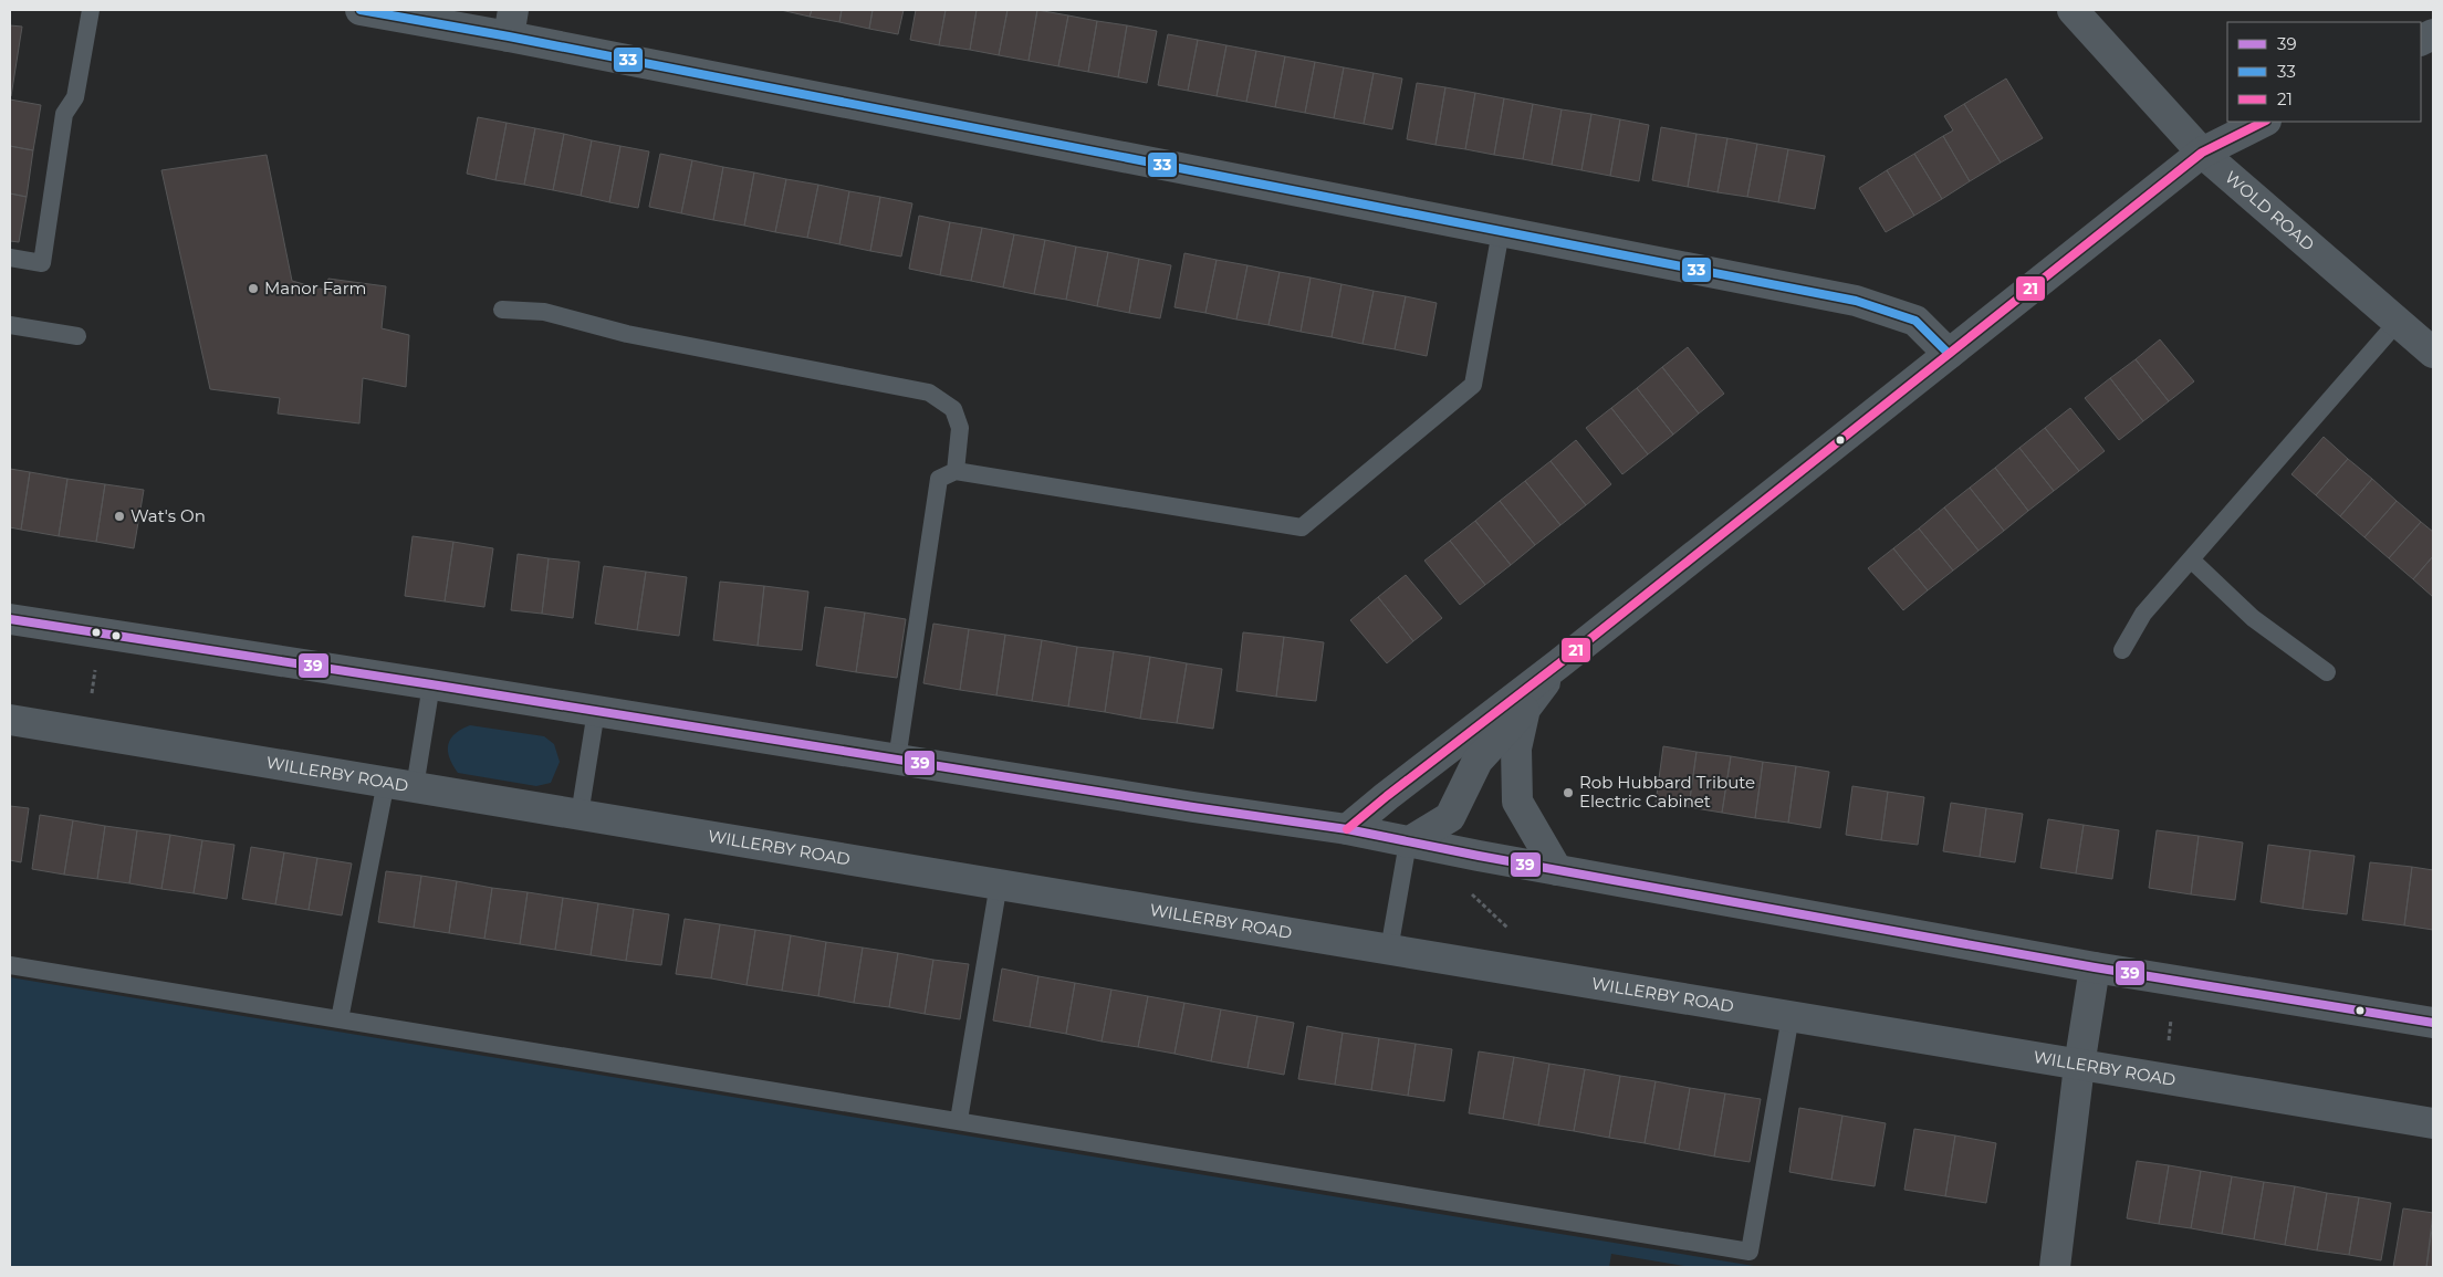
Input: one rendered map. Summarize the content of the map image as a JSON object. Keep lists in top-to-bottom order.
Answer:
{
  "streets": {
    "street": ["WOLD ROAD", "WILLERBY ROAD"]
  },
  "places": ["Manor Farm", "Wat's On", "Rob Hubbard Tribute Electric Cabinet"],
  "lines": ["transit line 33", "transit line 21", "transit line 39"],
  "legend": ["39", "33", "21"]
}
